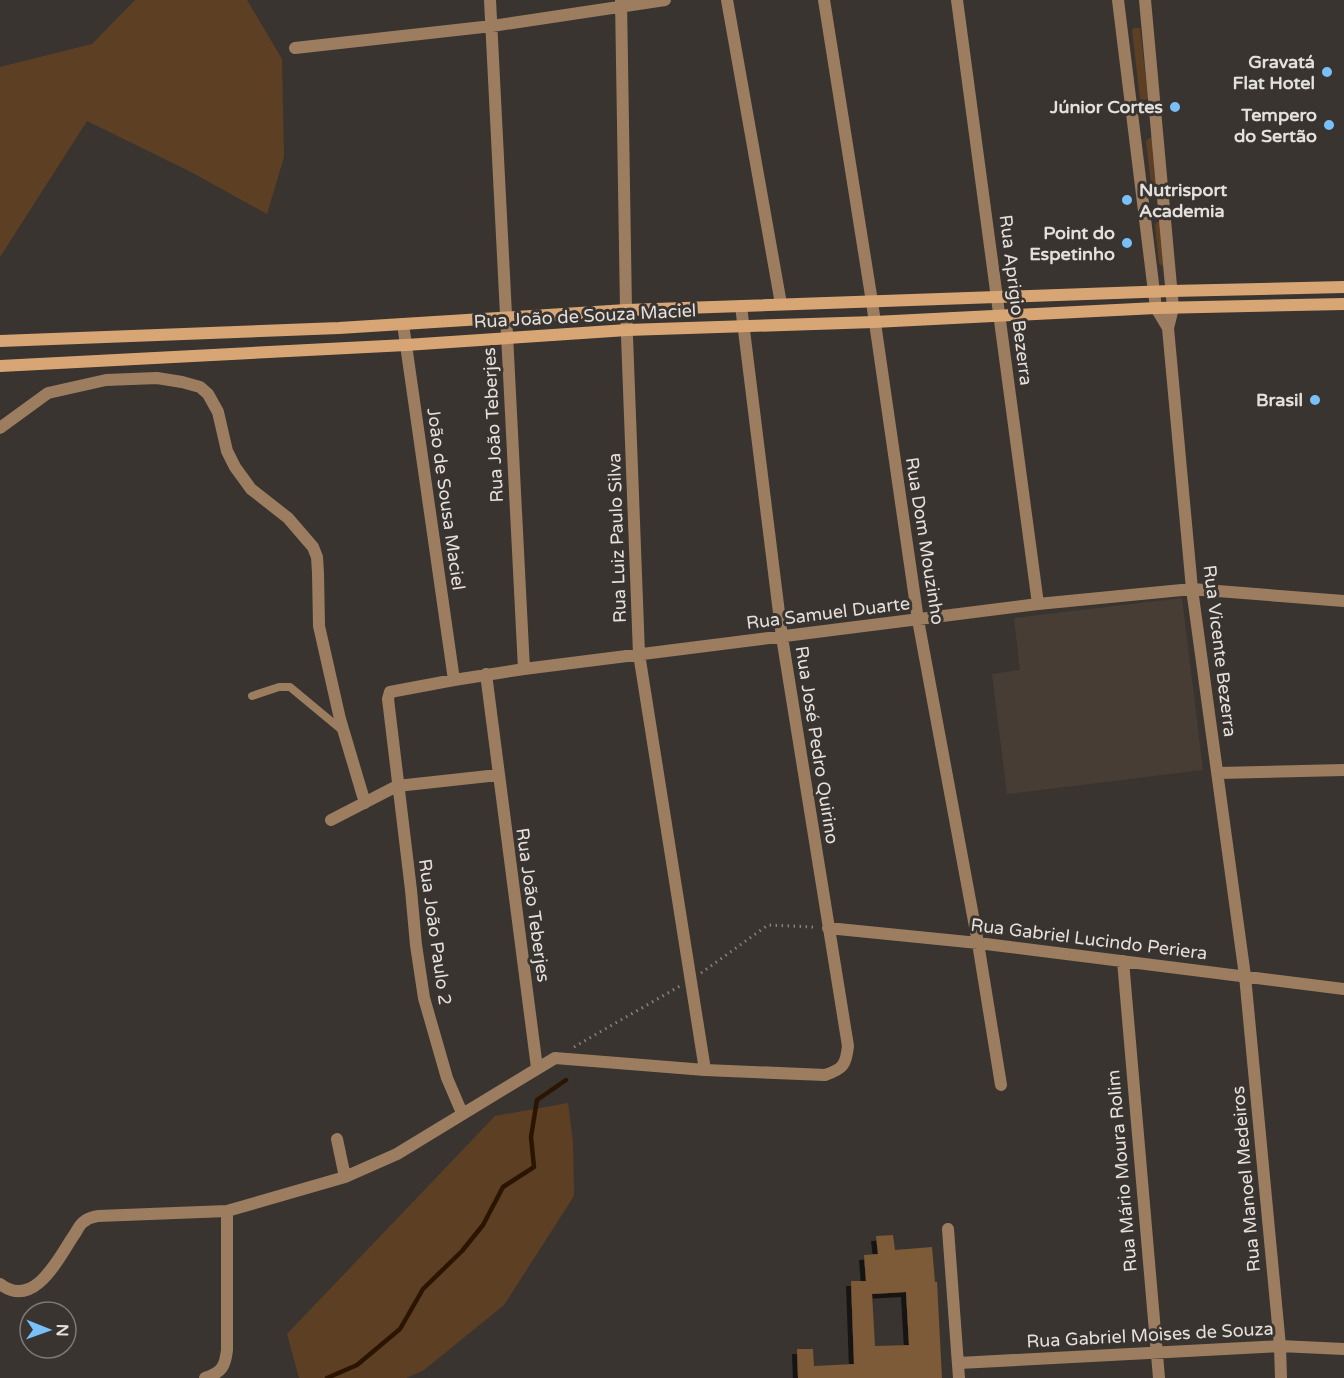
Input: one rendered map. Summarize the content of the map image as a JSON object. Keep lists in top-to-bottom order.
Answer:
{
  "streets": {
    "street": [
      "Rua Aprigio Bezerra",
      "Rua João de Souza Maciel",
      "Rua João Teberjes",
      "João de Sousa Maciel",
      "Rua Luiz Paulo Silva",
      "Rua Dom Mouzinho",
      "Rua Samuel Duarte",
      "Rua Vicente Bezerra",
      "Rua José Pedro Quirino",
      "Rua João Paulo 2",
      "Rua Gabriel Lucindo Periera",
      "Rua Mário Moura Rolim",
      "Rua Manoel Medeiros",
      "Rua Gabriel Moises de Souza"
    ]
  },
  "crossings": [
    ["Rua Aprigio Bezerra", "Rua João de Souza Maciel"],
    ["Rua Aprigio Bezerra", "Rua Samuel Duarte"],
    ["Rua João de Souza Maciel", "Rua João Teberjes"],
    ["Rua João de Souza Maciel", "João de Sousa Maciel"],
    ["Rua João de Souza Maciel", "Rua Luiz Paulo Silva"],
    ["Rua João de Souza Maciel", "Rua Dom Mouzinho"],
    ["Rua João de Souza Maciel", "Rua Vicente Bezerra"],
    ["Rua João de Souza Maciel", "Rua José Pedro Quirino"],
    ["Rua João Teberjes", "Rua Samuel Duarte"],
    ["João de Sousa Maciel", "Rua Samuel Duarte"],
    ["Rua Luiz Paulo Silva", "Rua Samuel Duarte"],
    ["Rua Luiz Paulo Silva", "Rua José Pedro Quirino"],
    ["Rua Dom Mouzinho", "Rua Samuel Duarte"],
    ["Rua Dom Mouzinho", "Rua Gabriel Lucindo Periera"],
    ["Rua Samuel Duarte", "Rua Vicente Bezerra"],
    ["Rua Samuel Duarte", "Rua José Pedro Quirino"],
    ["Rua Samuel Duarte", "Rua João Paulo 2"],
    ["Rua Vicente Bezerra", "Rua Gabriel Lucindo Periera"],
    ["Rua Vicente Bezerra", "Rua Manoel Medeiros"],
    ["Rua José Pedro Quirino", "Rua Gabriel Lucindo Periera"],
    ["Rua Gabriel Lucindo Periera", "Rua Mário Moura Rolim"],
    ["Rua Gabriel Lucindo Periera", "Rua Manoel Medeiros"],
    ["Rua Mário Moura Rolim", "Rua Gabriel Moises de Souza"],
    ["Rua Manoel Medeiros", "Rua Gabriel Moises de Souza"]
  ],
  "places": [
    "Gravatá Flat Hotel",
    "Júnior Cortes",
    "Tempero do Sertão",
    "Nutrisport Academia",
    "Point do Espetinho",
    "Brasil"
  ],
  "north": "right"
}
